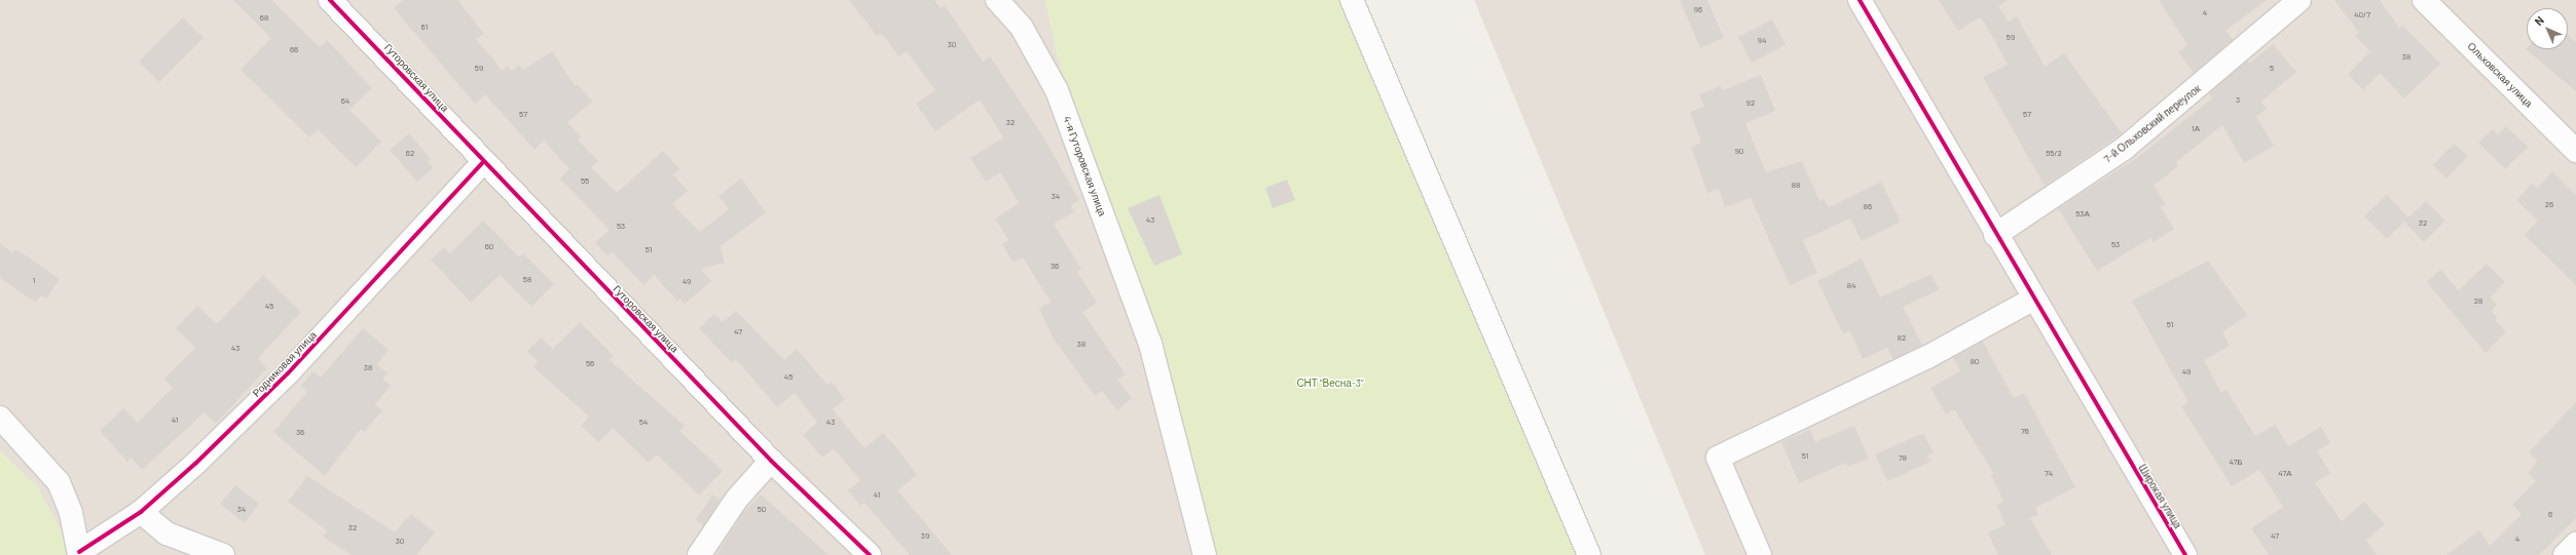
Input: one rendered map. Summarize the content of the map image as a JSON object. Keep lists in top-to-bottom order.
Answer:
{
  "streets": {
    "street": [
      "Ольховская улица",
      "Гуторовская улица",
      "7-й Ольховский переулок",
      "4-я Гуторовская улица",
      "Родниковая улица",
      "Широкая улица"
    ]
  },
  "crossings": [
    ["Гуторовская улица", "Родниковая улица"],
    ["7-й Ольховский переулок", "Широкая улица"]
  ],
  "parks": ["СНТ \"Весна-3\""],
  "house_numbers": [
    "96",
    "4",
    "40/7",
    "68",
    "61",
    "59",
    "94",
    "30",
    "66",
    "38",
    "59",
    "5",
    "3",
    "64",
    "92",
    "57",
    "57",
    "32",
    "1А",
    "90",
    "62",
    "55/2",
    "55",
    "88",
    "34",
    "26",
    "86",
    "53А",
    "43",
    "32",
    "53",
    "53",
    "60",
    "51",
    "36",
    "58",
    "1",
    "49",
    "84",
    "28",
    "45",
    "51",
    "47",
    "82",
    "38",
    "43",
    "80",
    "56",
    "38",
    "49",
    "45",
    "41",
    "54",
    "43",
    "76",
    "36",
    "51",
    "78",
    "47Б",
    "74",
    "47А",
    "41",
    "34",
    "50",
    "6",
    "32",
    "39",
    "47",
    "4",
    "30"
  ],
  "north": "top left"
}
